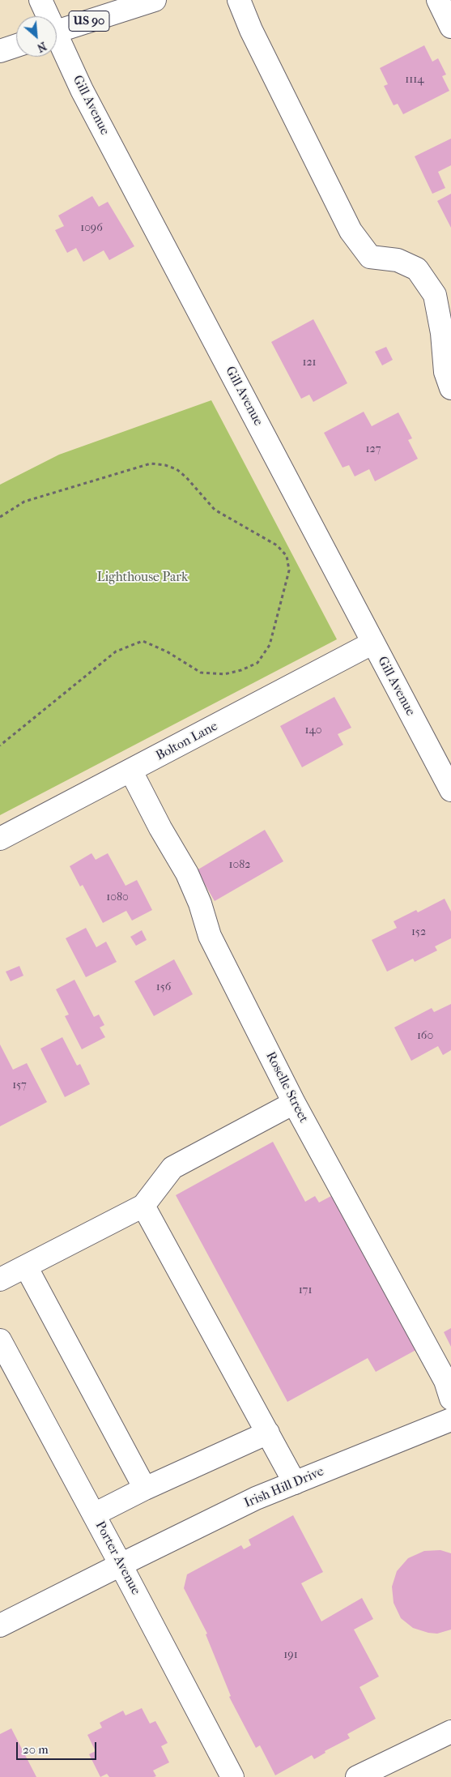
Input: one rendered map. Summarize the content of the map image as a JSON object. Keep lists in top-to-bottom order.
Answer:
{
  "streets": {
    "street": [
      "US 90",
      "Gill Avenue",
      "Bolton Lane",
      "Roselle Street",
      "Irish Hill Drive",
      "Porter Avenue"
    ]
  },
  "crossings": [
    ["Gill Avenue", "Bolton Lane"],
    ["Bolton Lane", "Roselle Street"],
    ["Irish Hill Drive", "Porter Avenue"]
  ],
  "parks": ["Lighthouse Park"],
  "house_numbers": [
    "1114",
    "1096",
    "121",
    "127",
    "140",
    "1082",
    "1080",
    "152",
    "156",
    "160",
    "157",
    "171",
    "191"
  ],
  "scale_bar": "20 m",
  "north": "bottom right"
}
